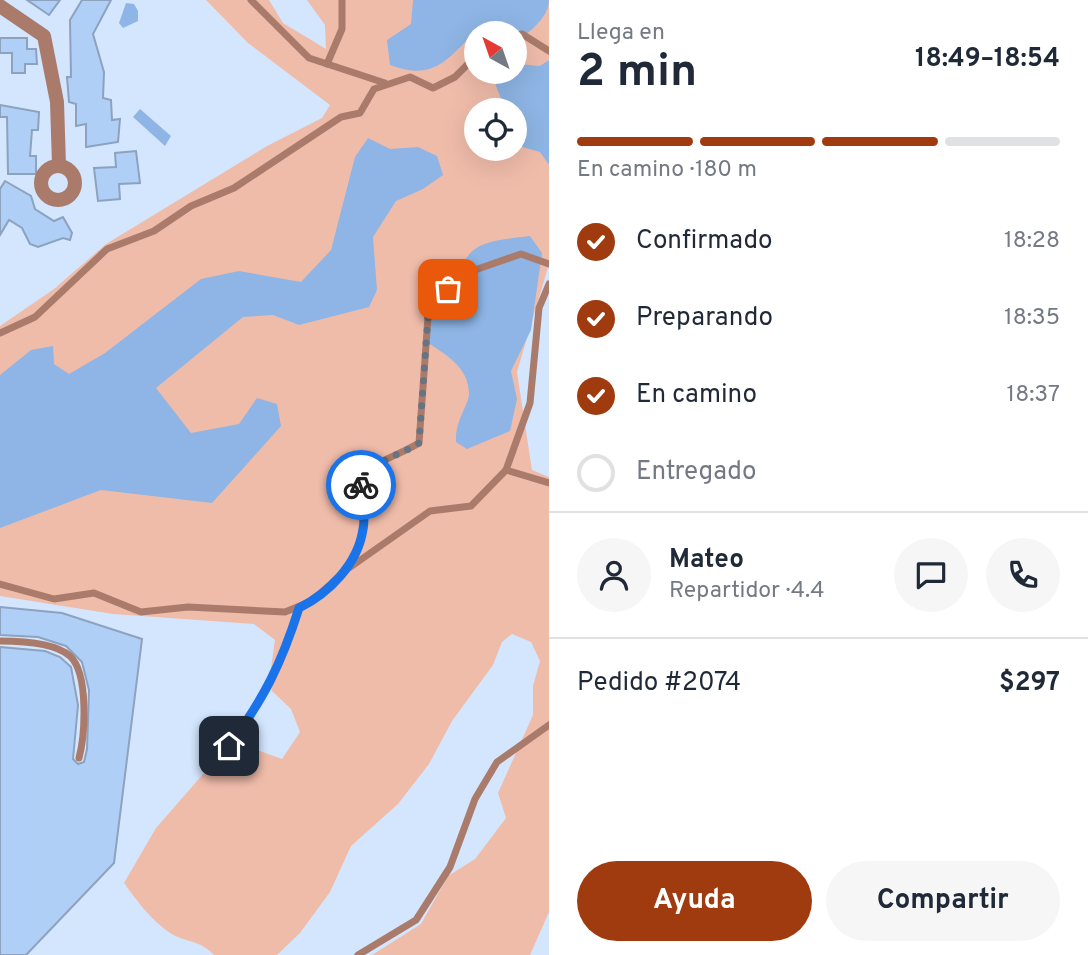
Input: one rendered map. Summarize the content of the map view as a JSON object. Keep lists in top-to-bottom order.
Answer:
{
  "north": "top left",
  "page": {
    "heading": ["2 min", "Llega en", "18:49–18:54"],
    "panel": [
      "Mateo",
      "Repartidor · 4.4",
      "Pedido #2074",
      "$297"
    ],
    "bar": "En camino · 180 m",
    "list": [
      ["Confirmado", "18:28"],
      ["Preparando", "18:35"],
      ["En camino", "18:37"],
      "Entregado"
    ],
    "buttons": ["Ayuda", "Compartir"]
  }
}
